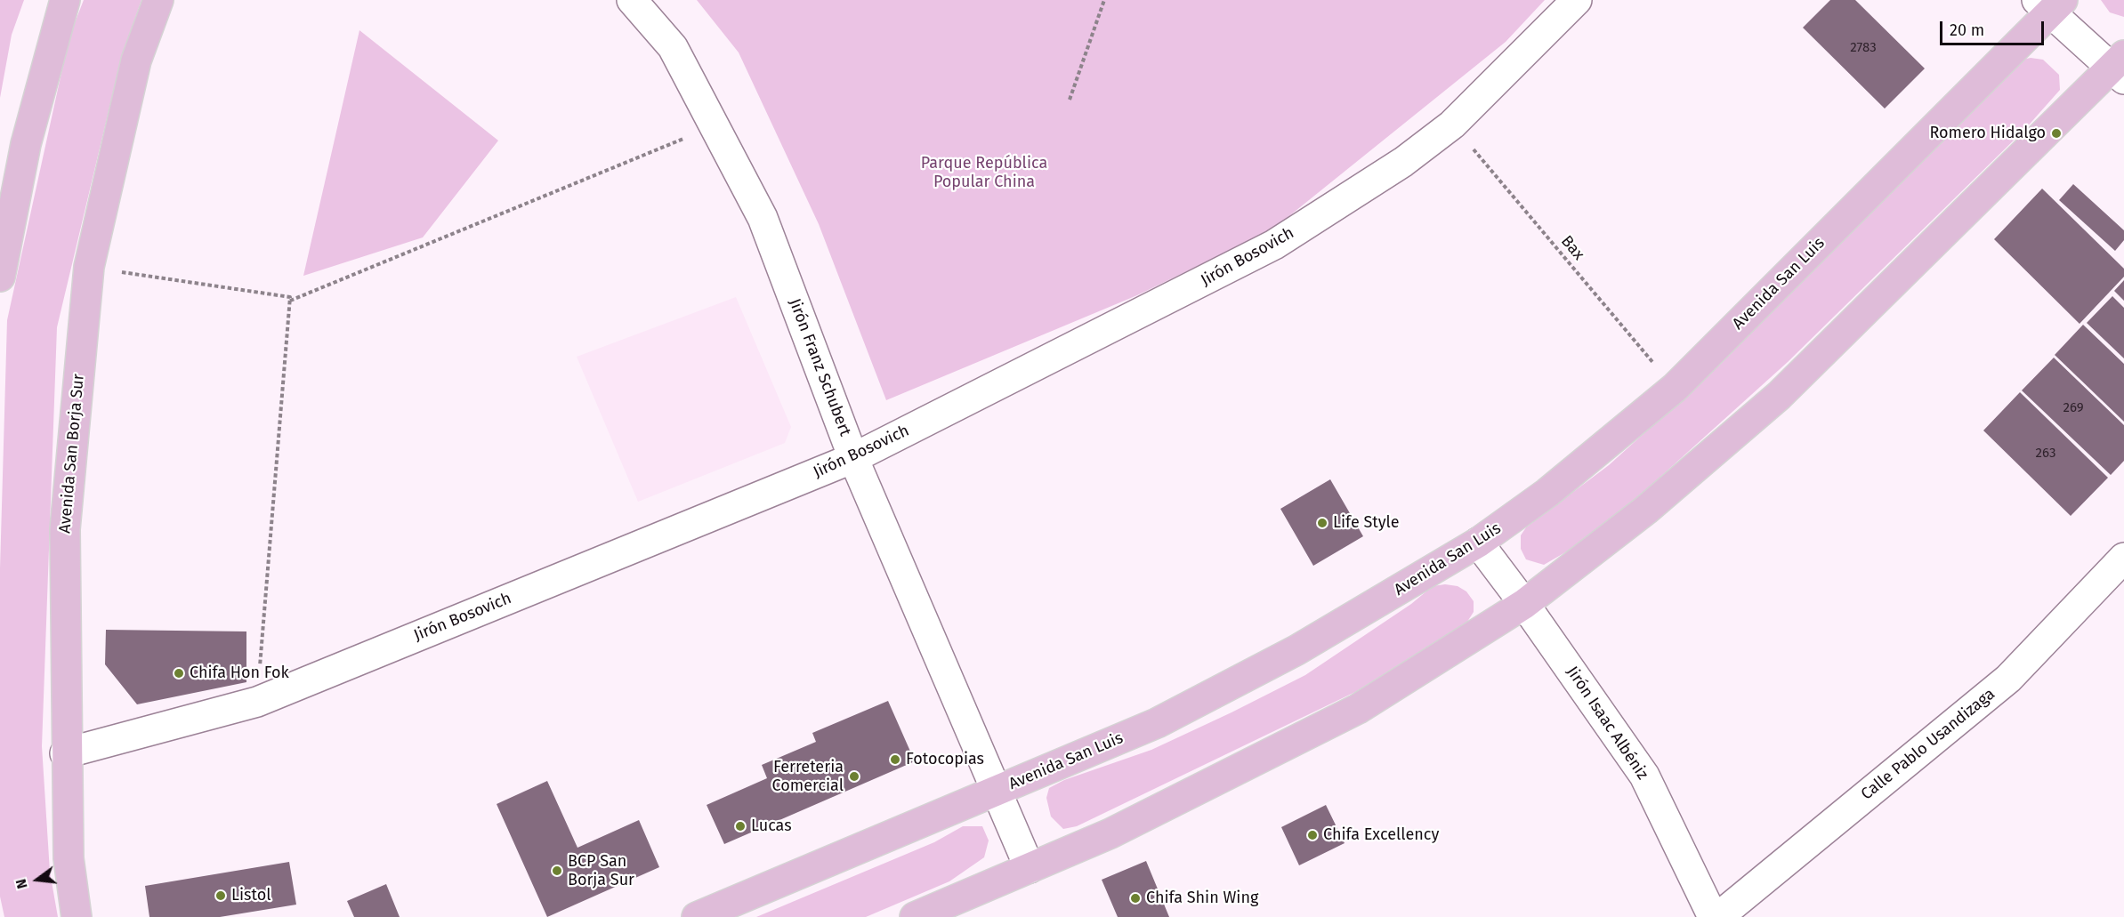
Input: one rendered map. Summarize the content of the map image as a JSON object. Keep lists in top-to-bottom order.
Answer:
{
  "streets": {
    "main road": ["Avenida San Luis", "Avenida San Borja Sur"],
    "street": [
      "Jirón Bosovich",
      "Jirón Franz Schubert",
      "Jirón Isaac Albéniz",
      "Calle Pablo Usandizaga"
    ],
    "path": ["Bax"]
  },
  "crossings": [
    ["Bax", "Jirón Bosovich"],
    ["Bax", "Avenida San Luis"],
    ["Jirón Bosovich", "Jirón Franz Schubert"],
    ["Jirón Bosovich", "Avenida San Borja Sur"],
    ["Avenida San Luis", "Jirón Franz Schubert"],
    ["Avenida San Luis", "Jirón Isaac Albéniz"]
  ],
  "parks": ["Parque República Popular China"],
  "places": [
    "Romero Hidalgo",
    "Life Style",
    "Chifa Hon Fok",
    "Fotocopias",
    "Ferreteria Comercial",
    "Lucas",
    "Chifa Excellency",
    "BCP San Borja Sur",
    "Listol",
    "Chifa Shin Wing"
  ],
  "house_numbers": ["2783", "269", "263"],
  "scale_bar": "20 m",
  "north": "left"
}
